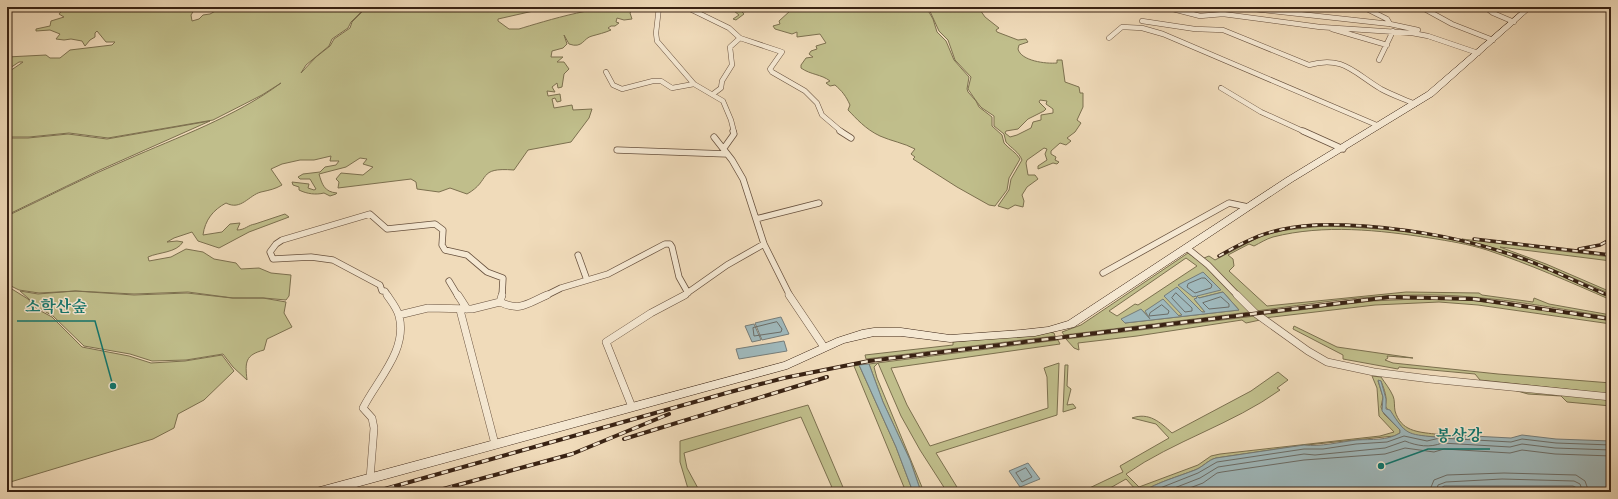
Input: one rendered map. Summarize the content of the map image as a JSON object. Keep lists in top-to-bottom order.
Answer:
{
  "places": ["소학산숲", "봉상강"]
}
